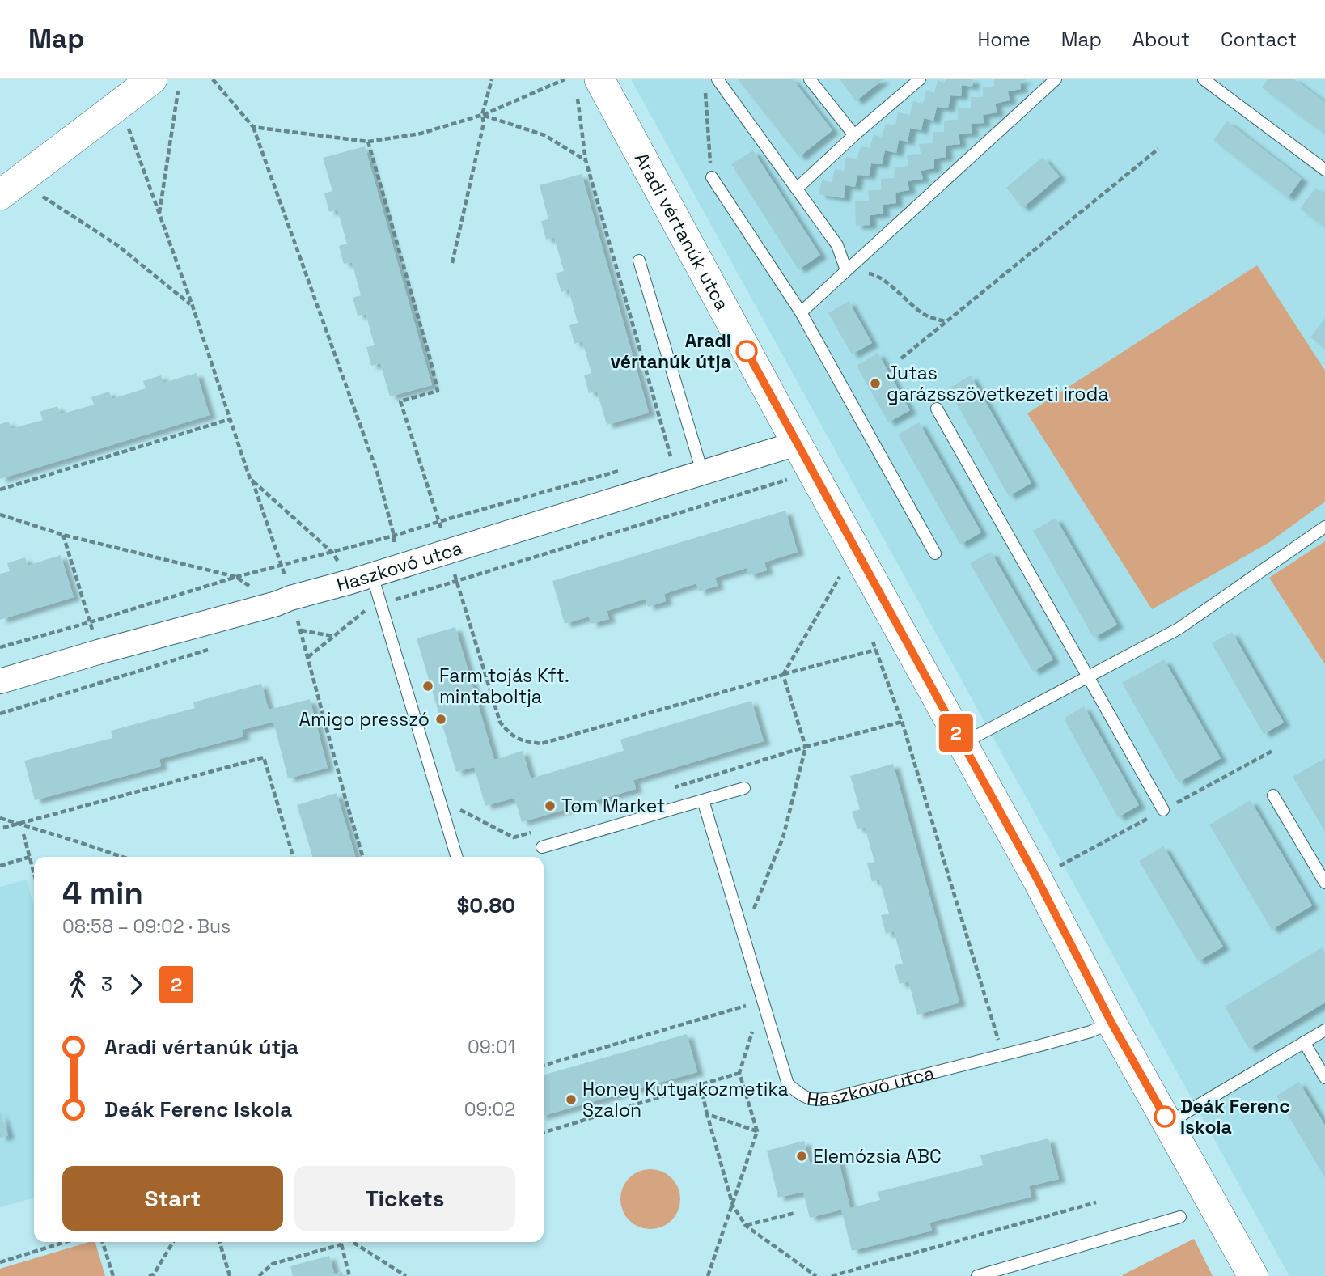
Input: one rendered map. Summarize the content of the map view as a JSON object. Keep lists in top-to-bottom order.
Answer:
{
  "streets": {
    "street": ["Aradi vértanúk utca", "Haszkovó utca"]
  },
  "crossings": [
    ["Aradi vértanúk utca", "Haszkovó utca"]
  ],
  "places": [
    "Aradi vértanúk útja",
    "Jutas garázsszövetkezeti iroda",
    "Farm tojás Kft. mintaboltja",
    "Amigo presszó",
    "Tom Market",
    "Honey Kutyakozmetika Szalon",
    "Deák Ferenc Iskola",
    "Elemózsia ABC"
  ],
  "lines": ["bus line 2"],
  "page": {
    "header": "Map",
    "nav": [
      "Home",
      "Map",
      "About",
      "Contact"
    ],
    "on_map": "2",
    "heading": ["4 min", "08:58 – 09:02 · Bus", "$0.80"],
    "legs": ["3", "2"],
    "list": [
      {
        "name": "Aradi vértanúk útja",
        "value": "09:01"
      },
      {
        "name": "Deák Ferenc Iskola",
        "value": "09:02"
      }
    ],
    "buttons": ["Start", "Tickets"]
  }
}
